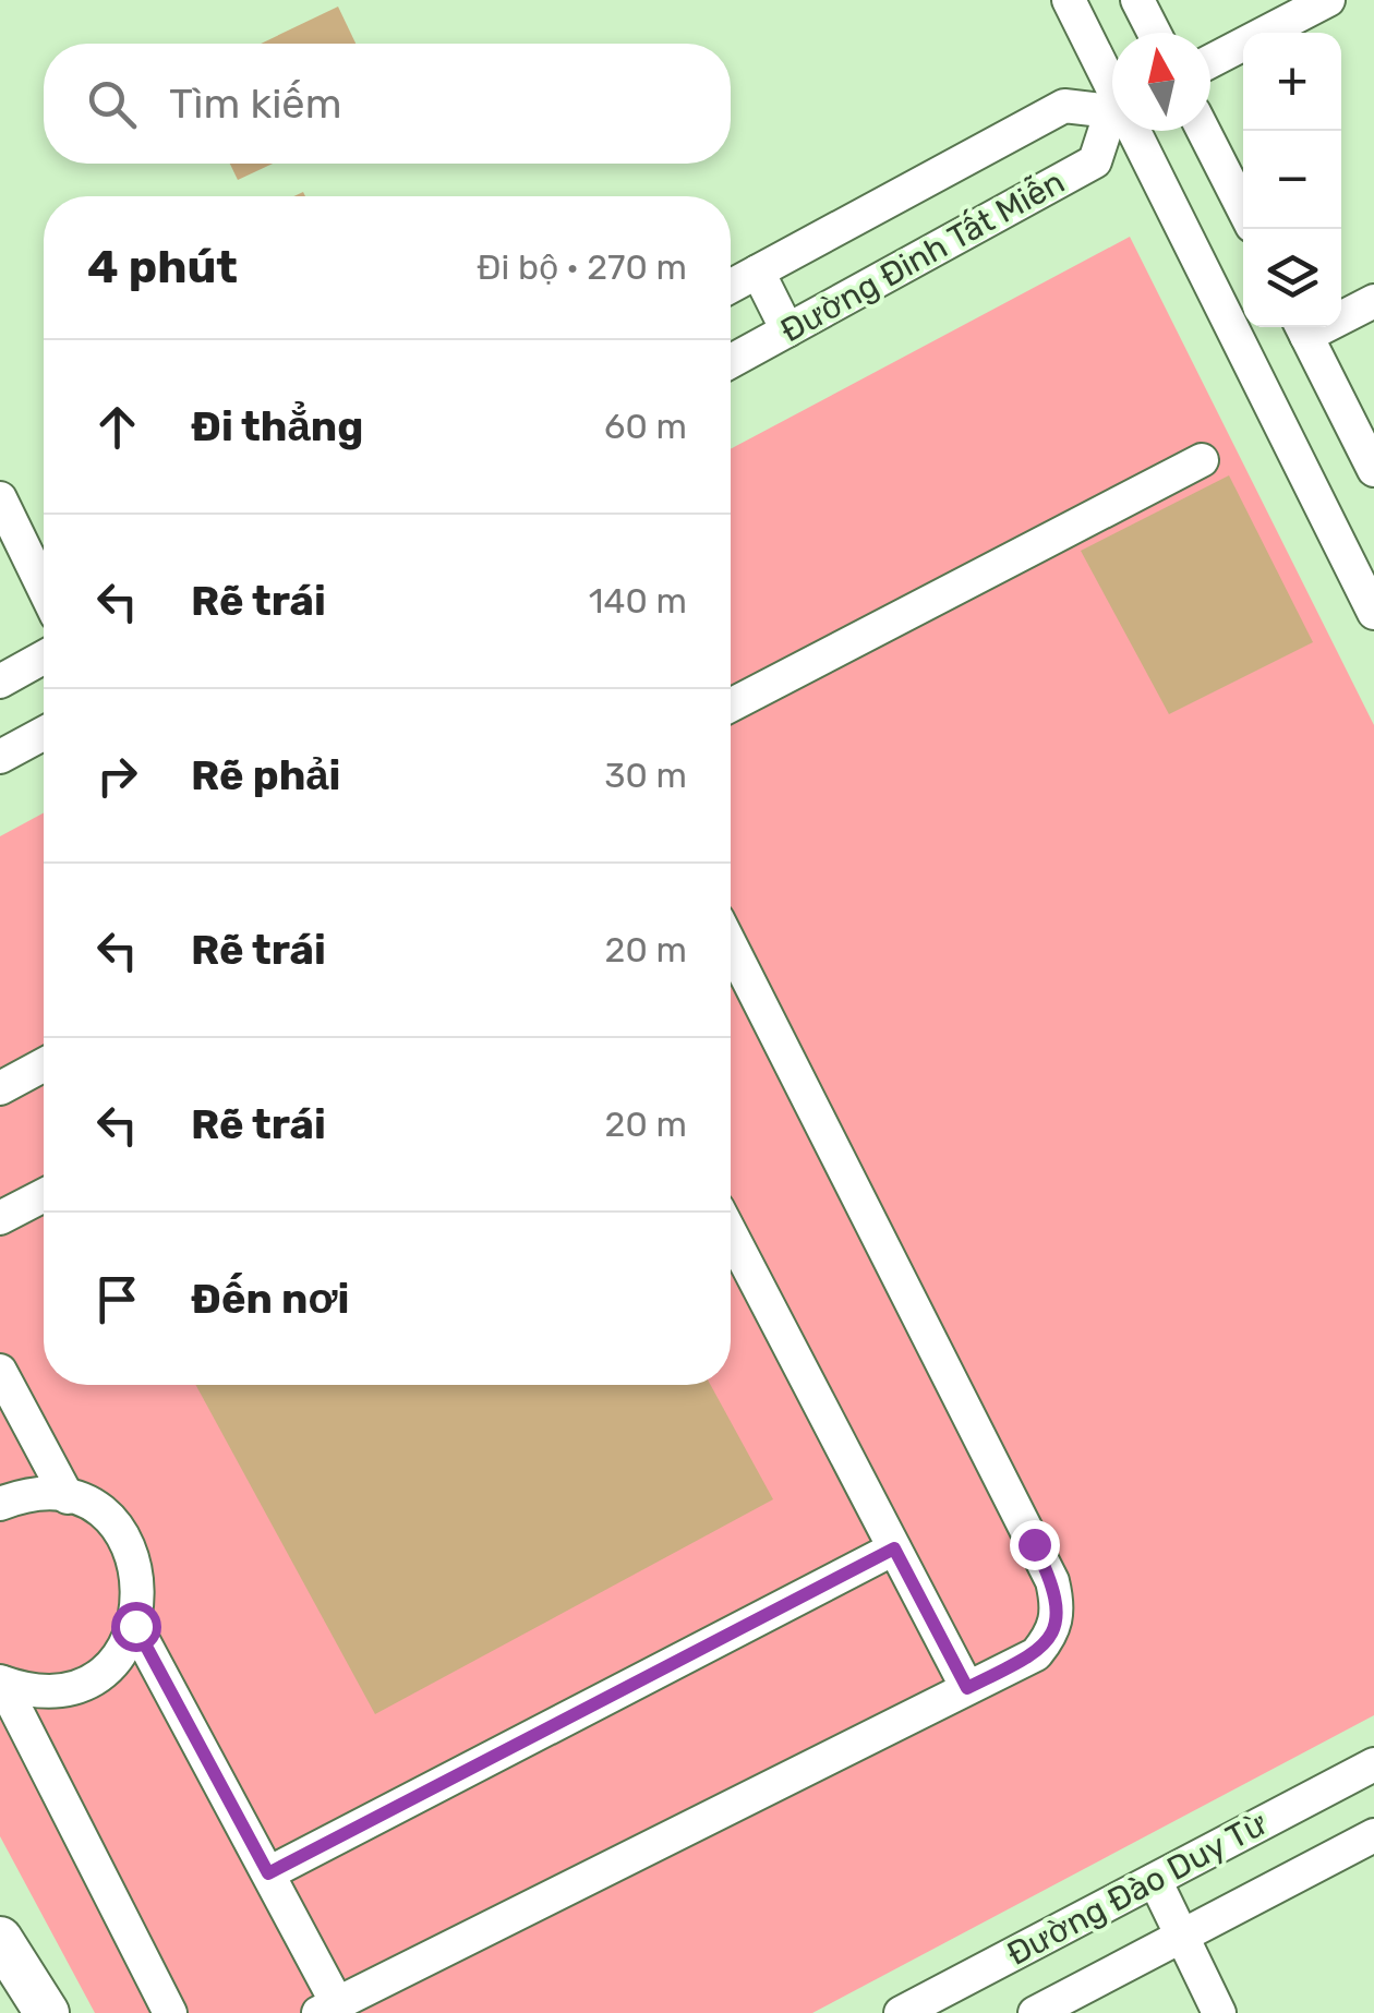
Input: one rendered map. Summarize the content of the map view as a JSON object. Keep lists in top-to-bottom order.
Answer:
{
  "streets": {
    "street": ["Đường Đinh Tất Miễn", "Đường Đào Duy Từ"]
  },
  "north": "top",
  "page": {
    "map_buttons": ["+", "−"],
    "search": "Tìm kiếm",
    "heading": ["4 phút", "Đi bộ · 270 m"],
    "list": [
      ["Đi thẳng", "60 m"],
      ["Rẽ trái", "140 m"],
      ["Rẽ phải", "30 m"],
      ["Rẽ trái", "20 m"],
      ["Rẽ trái", "20 m"],
      "Đến nơi"
    ]
  }
}
